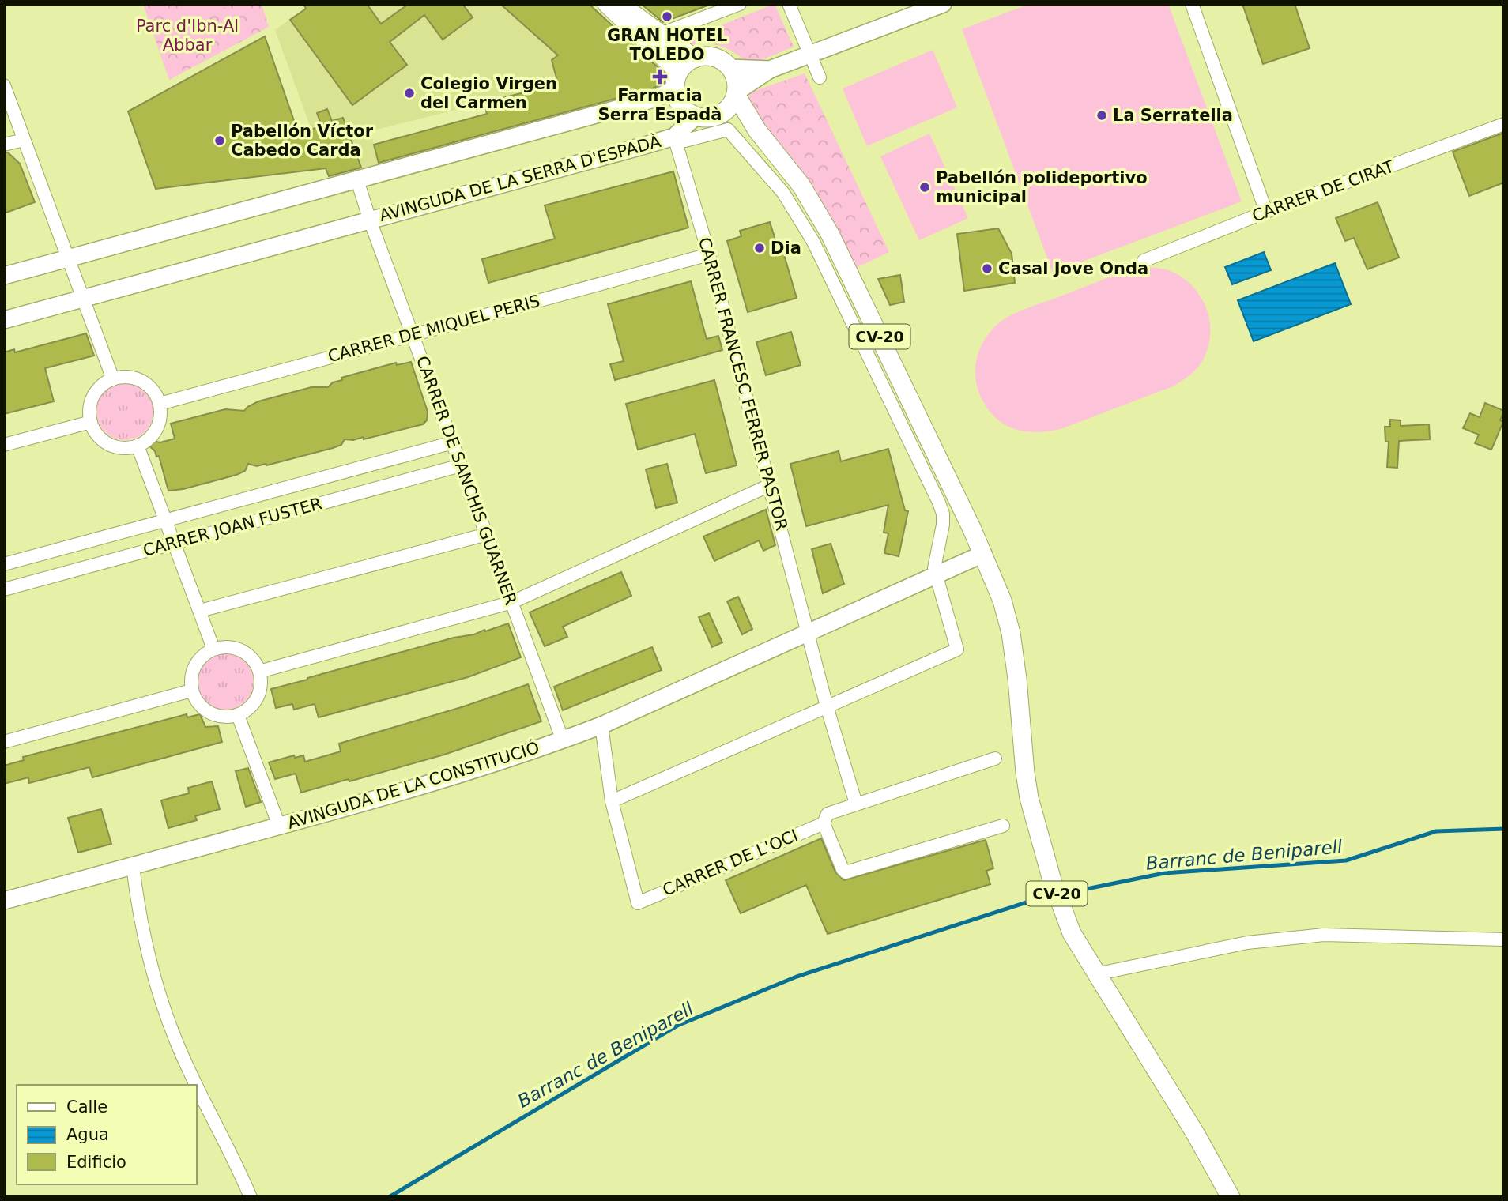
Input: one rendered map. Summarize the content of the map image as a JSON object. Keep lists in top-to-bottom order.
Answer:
{
  "streets": {
    "main road": ["CV-20"],
    "street": [
      "AVINGUDA DE LA SERRA D'ESPADÀ",
      "CARRER DE CIRAT",
      "CARRER DE MIQUEL PERIS",
      "CARRER FRANCESC FERRER PASTOR",
      "CARRER DE SANCHIS GUARNER",
      "CARRER JOAN FUSTER",
      "AVINGUDA DE LA CONSTITUCIÓ",
      "CARRER DE L'OCI"
    ]
  },
  "crossings": [
    ["AVINGUDA DE LA SERRA D'ESPADÀ", "CV-20"],
    ["AVINGUDA DE LA SERRA D'ESPADÀ", "CARRER FRANCESC FERRER PASTOR"],
    ["AVINGUDA DE LA SERRA D'ESPADÀ", "CARRER DE SANCHIS GUARNER"],
    ["CARRER DE MIQUEL PERIS", "CARRER FRANCESC FERRER PASTOR"],
    ["CARRER DE MIQUEL PERIS", "CARRER DE SANCHIS GUARNER"],
    ["CV-20", "AVINGUDA DE LA CONSTITUCIÓ"],
    ["CARRER FRANCESC FERRER PASTOR", "AVINGUDA DE LA CONSTITUCIÓ"],
    ["CARRER DE SANCHIS GUARNER", "CARRER JOAN FUSTER"],
    ["CARRER DE SANCHIS GUARNER", "AVINGUDA DE LA CONSTITUCIÓ"]
  ],
  "water": ["Barranc de Beniparell"],
  "parks": ["Parc d'Ibn-Al Abbar"],
  "places": {
    "other": [
      "GRAN HOTEL TOLEDO",
      "Colegio Virgen del Carmen",
      "La Serratella",
      "Pabellón Víctor Cabedo Carda",
      "Pabellón polideportivo municipal",
      "Dia",
      "Casal Jove Onda"
    ],
    "health": ["Farmacia Serra Espadà"]
  },
  "legend": ["Calle", "Agua", "Edificio"]
}
